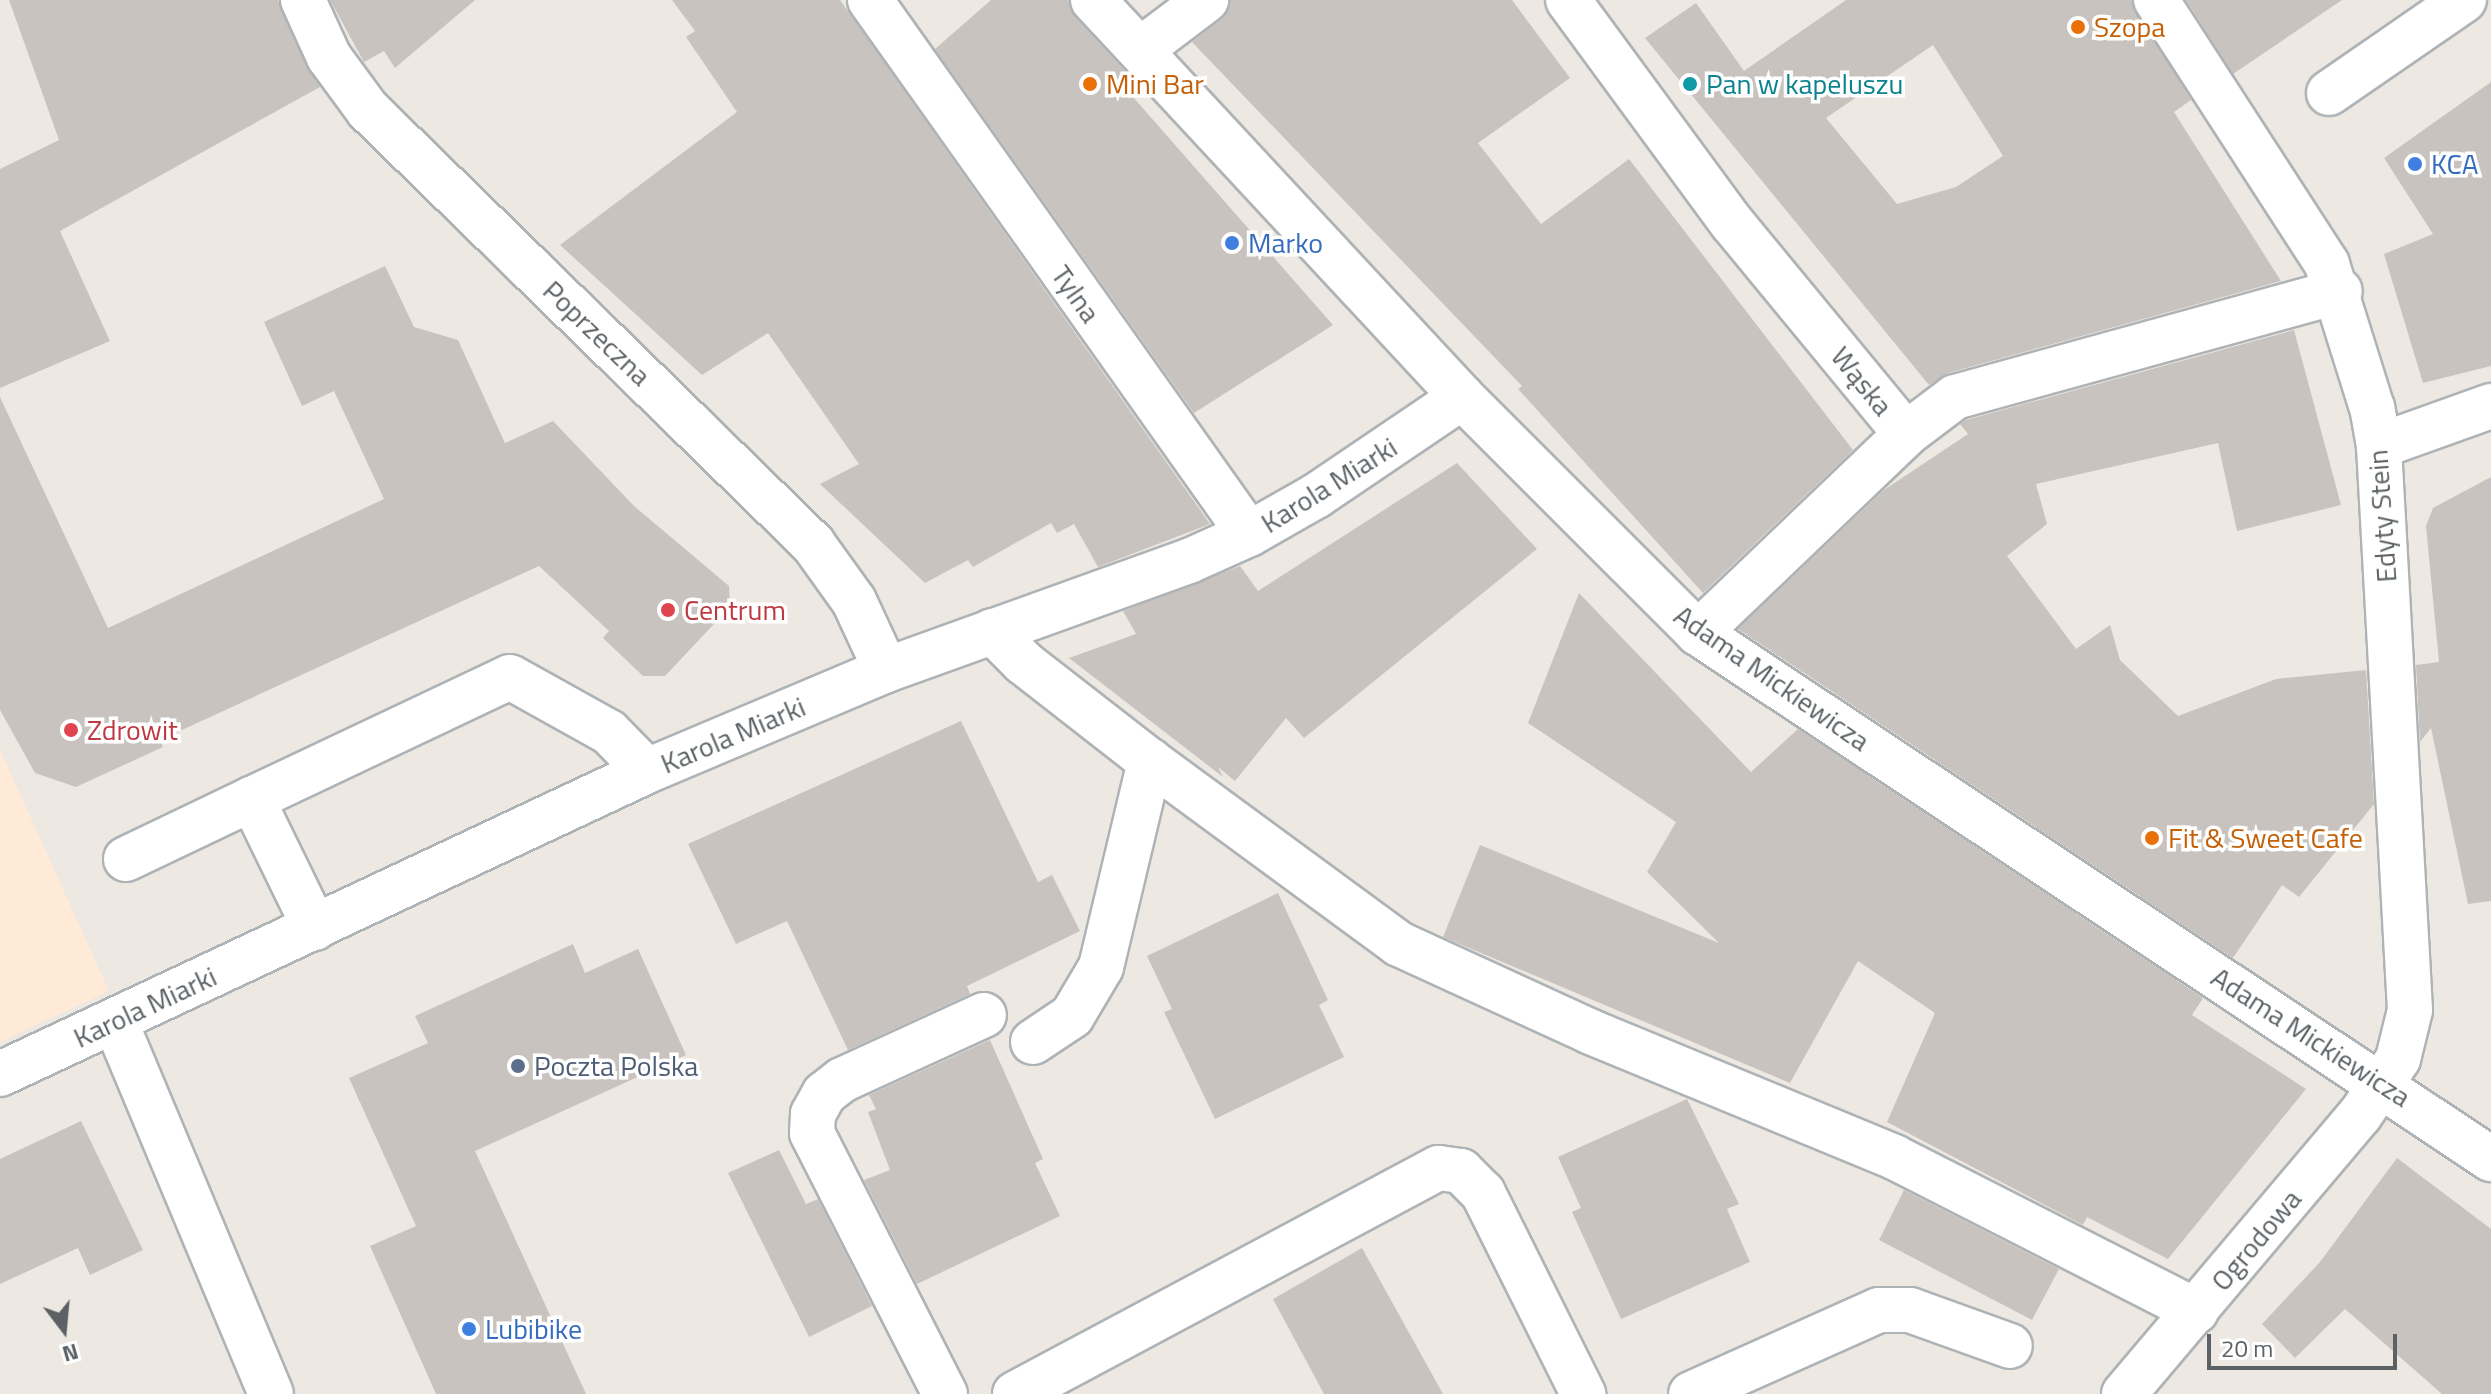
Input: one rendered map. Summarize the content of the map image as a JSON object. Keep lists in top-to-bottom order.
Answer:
{
  "streets": {
    "street": [
      "Tylna",
      "Poprzeczna",
      "Wąska",
      "Karola Miarki",
      "Edyty Stein",
      "Adama Mickiewicza",
      "Ogrodowa"
    ]
  },
  "crossings": [
    ["Tylna", "Karola Miarki"],
    ["Poprzeczna", "Karola Miarki"],
    ["Wąska", "Edyty Stein"],
    ["Karola Miarki", "Adama Mickiewicza"],
    ["Edyty Stein", "Adama Mickiewicza"],
    ["Edyty Stein", "Ogrodowa"],
    ["Adama Mickiewicza", "Ogrodowa"]
  ],
  "places": [
    "Szopa",
    "Mini Bar",
    "Pan w kapeluszu",
    "KCA",
    "Marko",
    "Centrum",
    "Zdrowit",
    "Fit & Sweet Cafe",
    "Poczta Polska",
    "Lubibike"
  ],
  "scale_bar": "20 m",
  "north": "bottom"
}
